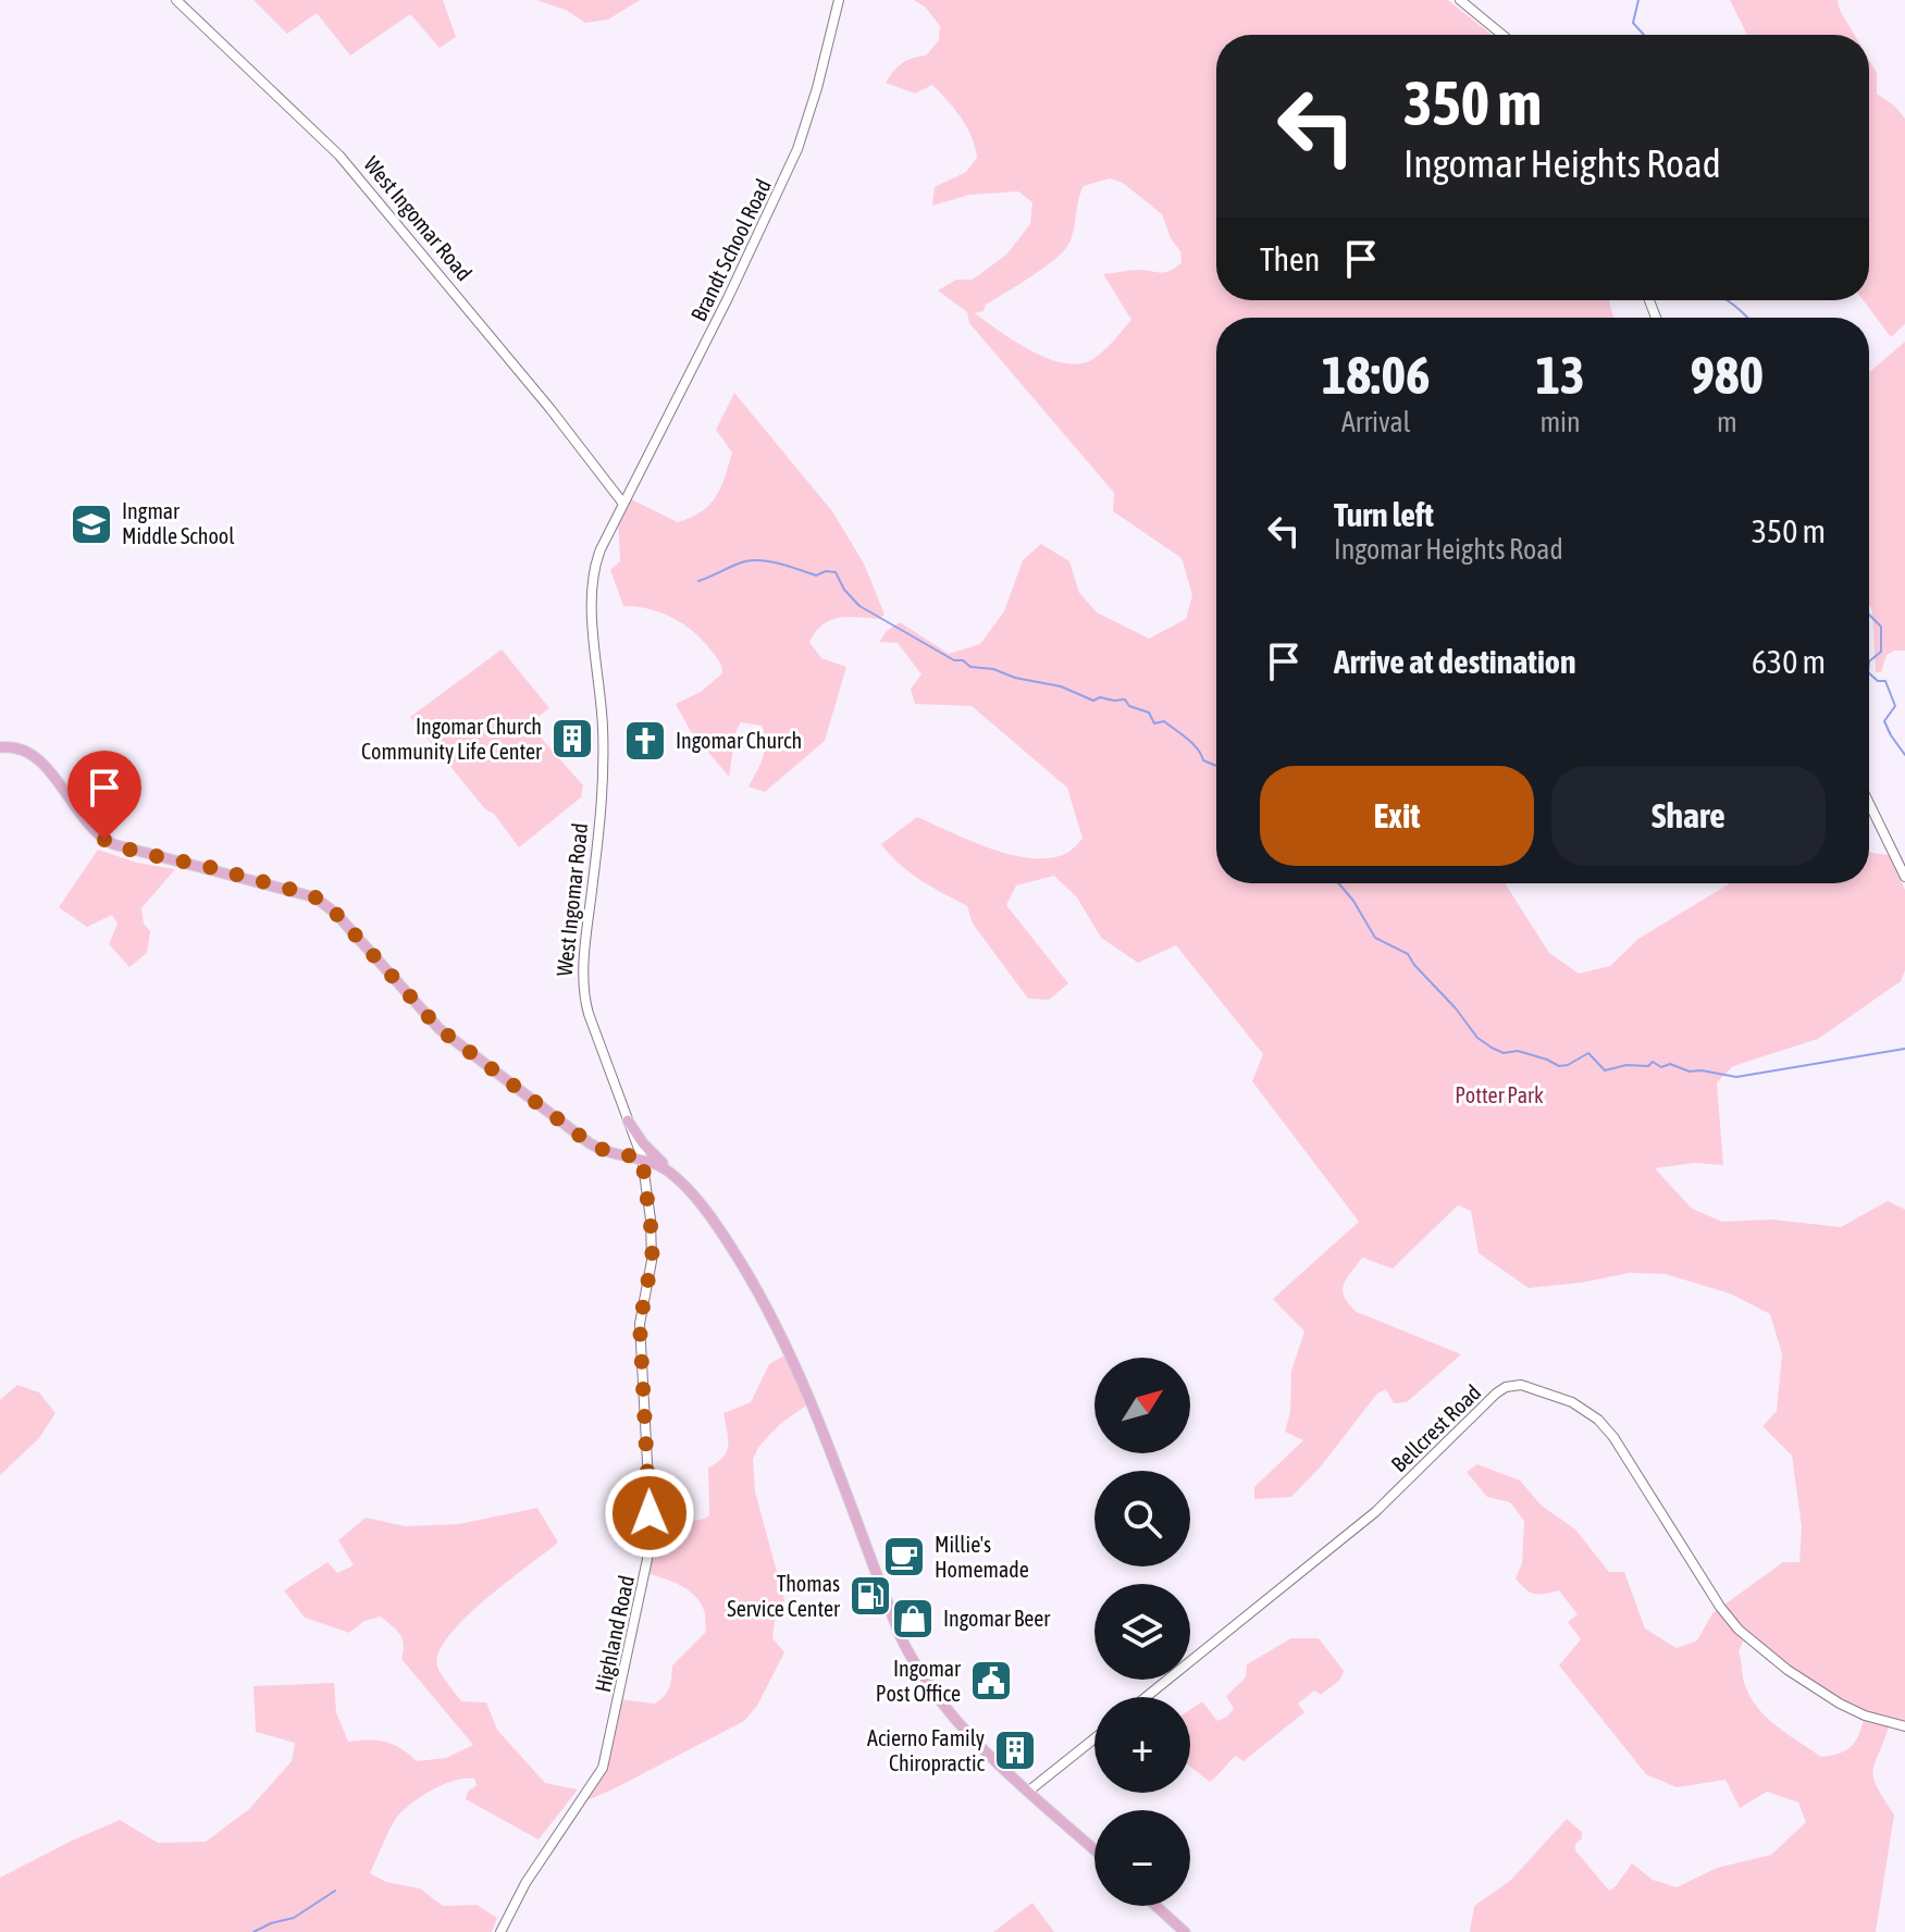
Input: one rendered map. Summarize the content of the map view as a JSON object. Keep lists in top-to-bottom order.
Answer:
{
  "streets": {
    "street": [
      "West Ingomar Road",
      "Brandt School Road",
      "Bellcrest Road",
      "Highland Road"
    ]
  },
  "crossings": [
    ["West Ingomar Road", "Brandt School Road"],
    ["West Ingomar Road", "Highland Road"]
  ],
  "parks": ["Potter Park"],
  "places": {
    "school or university": ["Ingmar Middle School"],
    "building": ["Ingomar Church Community Life Center", "Acierno Family Chiropractic"],
    "church": ["Ingomar Church"],
    "cafe": ["Millie's Homemade"],
    "fuel station": ["Thomas Service Center"],
    "shop": ["Ingomar Beer"],
    "public building": ["Ingomar Post Office"]
  },
  "north": "top right",
  "page": {
    "turn": ["350 m", "Ingomar Heights Road"],
    "then": "Then",
    "eta": [
      "18:06",
      "Arrival",
      "13",
      "min",
      "980",
      "m"
    ],
    "list": [
      {
        "name": "Turn left",
        "note": "Ingomar Heights Road",
        "value": "350 m"
      },
      {
        "name": "Arrive at destination",
        "value": "630 m"
      }
    ],
    "buttons": ["Exit", "Share"],
    "map_buttons": ["+", "−"]
  }
}
